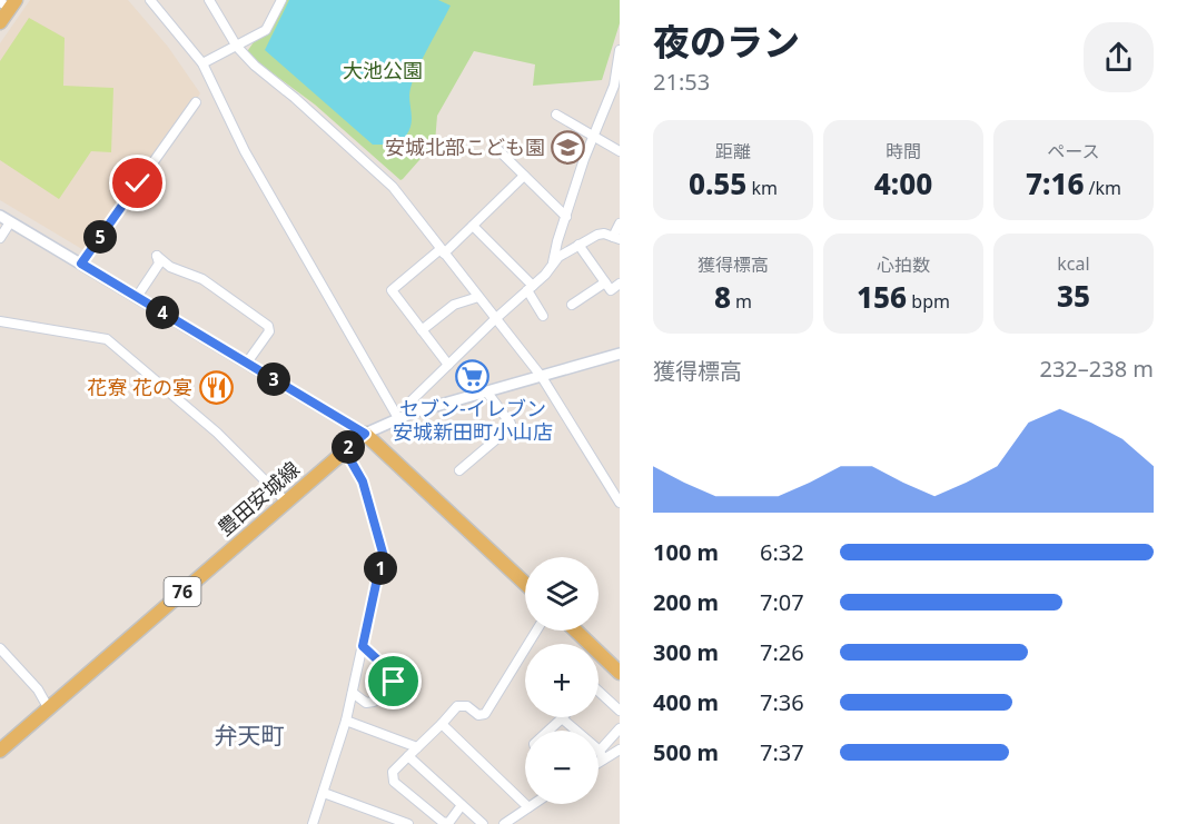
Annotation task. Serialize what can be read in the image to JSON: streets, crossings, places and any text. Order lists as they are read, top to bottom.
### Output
{
  "streets": {
    "main road": ["豊田安城線", "76"]
  },
  "districts": ["弁天町"],
  "parks": ["大池公園"],
  "places": {
    "school or university": ["安城北部こども園"],
    "supermarket": ["セブン-イレブン 安城新田町小山店"],
    "restaurant": ["花寮 花の宴"]
  },
  "page": {
    "heading": ["夜のラン", "21:53"],
    "stats": [
      ["距離", "0.55 km"],
      ["時間", "4:00"],
      ["ペース", "7:16 /km"],
      ["獲得標高", "8 m"],
      ["心拍数", "156 bpm"],
      ["kcal", "35"]
    ],
    "pins": [
      "5",
      "4",
      "3",
      "2",
      "1"
    ],
    "chart": ["獲得標高", "232–238 m"],
    "list": [
      {
        "name": "100 m",
        "note": "6:32"
      },
      {
        "name": "200 m",
        "note": "7:07"
      },
      {
        "name": "300 m",
        "note": "7:26"
      },
      {
        "name": "400 m",
        "note": "7:36"
      },
      {
        "name": "500 m",
        "note": "7:37"
      }
    ],
    "map_buttons": ["+", "−"]
  }
}
